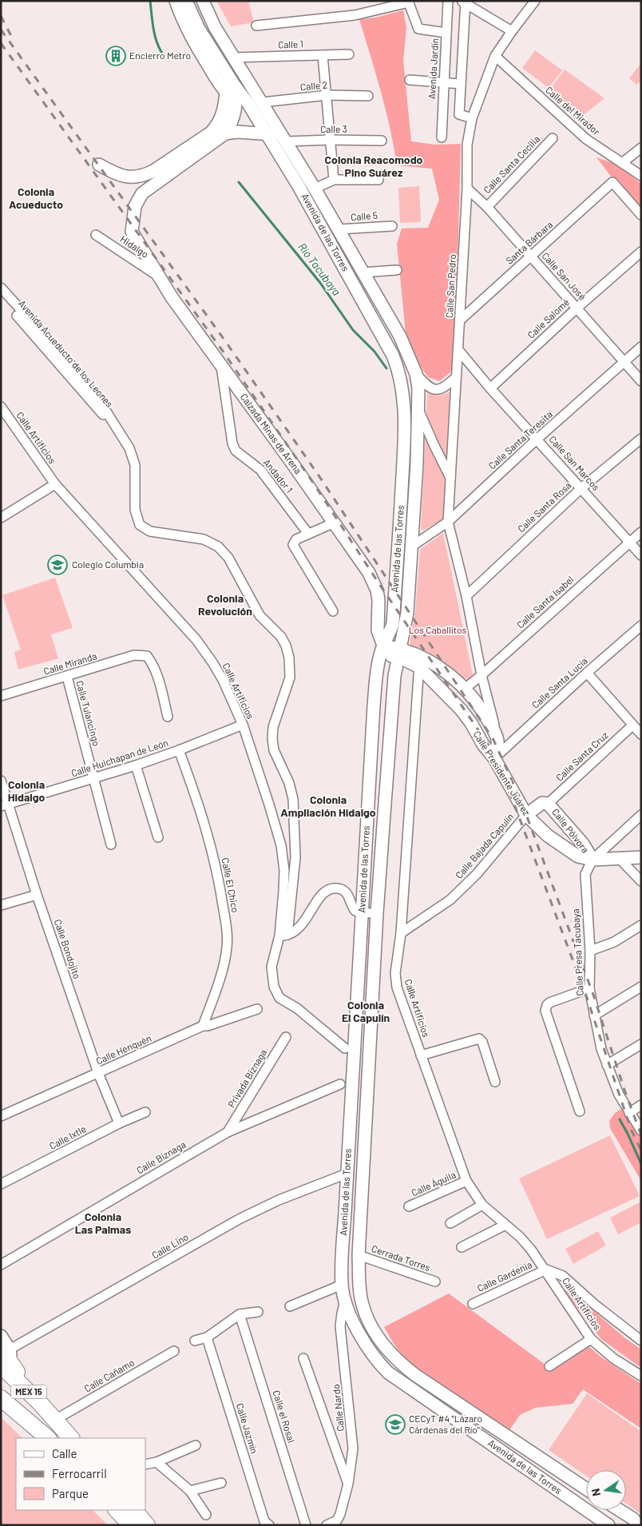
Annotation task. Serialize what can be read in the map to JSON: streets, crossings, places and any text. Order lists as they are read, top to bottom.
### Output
{
  "streets": {
    "highway": ["MEX 15"],
    "street": [
      "Calle 1",
      "Avenida Jardín",
      "Calle 2",
      "Calle del Mirador",
      "Calle 3",
      "Calle Santa Cecilia",
      "Calle 5",
      "Avenida de las Torres",
      "Santa Bárbara",
      "Hidalgo",
      "Calle San José",
      "Calle San Pedro",
      "Calle Salomé",
      "Avenida Acueducto de los Leones",
      "Calzada Minas de Arena",
      "Calle Artificios",
      "Calle Santa Teresita",
      "Calle San Marcos",
      "Andador 1",
      "Calle Santa Rosa",
      "Calle Santa Isabel",
      "Calle Miranda",
      "Calle Santa Lucía",
      "Calle Tulancingo",
      "Calle Santa Cruz",
      "Calle Huichapan de León",
      "Calle Presidente Juárez",
      "Calle Pólvora",
      "Calle Bajada Capulín",
      "Calle El Chico",
      "Calle Bondojito",
      "Calle Presa Tacubaya",
      "Calle Henquén",
      "Privada Biznaga",
      "Calle Ixtle",
      "Calle Biznaga",
      "Calle Águila",
      "Calle Lino",
      "Cerrada Torres",
      "Calle Gardenia",
      "Calle Cañamo",
      "Calle Nardo",
      "Calle el Rosal",
      "Calle Jazmín"
    ]
  },
  "crossings": [
    ["Calle 1", "Avenida de las Torres"],
    ["Calle 2", "Avenida de las Torres"],
    ["Calle del Mirador", "Calle San Pedro"],
    ["Calle 3", "Avenida de las Torres"],
    ["Calle Santa Cecilia", "Calle San José"],
    ["Calle 5", "Avenida de las Torres"],
    ["Avenida de las Torres", "Calzada Minas de Arena"],
    ["Avenida de las Torres", "Calle Santa Teresita"],
    ["Avenida de las Torres", "Calle Presidente Juárez"],
    ["Avenida de las Torres", "Calle Lino"],
    ["Avenida de las Torres", "Cerrada Torres"],
    ["Avenida de las Torres", "Calle Nardo"],
    ["Santa Bárbara", "Calle San José"],
    ["Santa Bárbara", "Calle San Pedro"],
    ["Hidalgo", "Calzada Minas de Arena"],
    ["Calle San José", "Calle San Pedro"],
    ["Calle San José", "Calle Salomé"],
    ["Calle San José", "Calle Santa Teresita"],
    ["Calle San Pedro", "Calle Santa Teresita"],
    ["Calle San Pedro", "Calle San Marcos"],
    ["Calle San Pedro", "Calle Santa Rosa"],
    ["Calle San Pedro", "Calle Santa Isabel"],
    ["Calle San Pedro", "Calle Presidente Juárez"],
    ["Calle Salomé", "Calle San Marcos"],
    ["Avenida Acueducto de los Leones", "Calle Artificios"],
    ["Calzada Minas de Arena", "Andador 1"],
    ["Calzada Minas de Arena", "Calle Presidente Juárez"],
    ["Calle Artificios", "Calle Huichapan de León"],
    ["Calle Artificios", "Calle Presidente Juárez"],
    ["Calle Artificios", "Calle Bajada Capulín"],
    ["Calle Artificios", "Calle Águila"],
    ["Calle Artificios", "Calle Gardenia"],
    ["Calle Santa Teresita", "Calle San Marcos"],
    ["Calle San Marcos", "Calle Santa Rosa"],
    ["Calle San Marcos", "Calle Santa Isabel"],
    ["Calle Santa Isabel", "Calle Presidente Juárez"],
    ["Calle Miranda", "Calle Tulancingo"],
    ["Calle Santa Lucía", "Calle Presidente Juárez"],
    ["Calle Tulancingo", "Calle Huichapan de León"],
    ["Calle Santa Cruz", "Calle Pólvora"],
    ["Calle Huichapan de León", "Calle El Chico"],
    ["Calle Huichapan de León", "Calle Bondojito"],
    ["Calle Presidente Juárez", "Calle Pólvora"],
    ["Calle Presidente Juárez", "Calle Bajada Capulín"],
    ["Calle Presidente Juárez", "Calle Presa Tacubaya"],
    ["Calle Pólvora", "Calle Bajada Capulín"],
    ["Calle Pólvora", "Calle Presa Tacubaya"],
    ["Calle El Chico", "Calle Henquén"],
    ["Calle Bondojito", "Calle Henquén"],
    ["Calle Bondojito", "Calle Ixtle"],
    ["Privada Biznaga", "Calle Biznaga"],
    ["Calle Cañamo", "MEX 15"]
  ],
  "districts": [
    "Colonia Reacomodo Pino Suárez",
    "Colonia Acueducto",
    "Colonia Revolución",
    "Colonia Hidalgo",
    "Colonia Ampliación Hidalgo",
    "Colonia El Capulín",
    "Colonia Las Palmas"
  ],
  "water": ["Río Tacubaya"],
  "parks": ["Los Caballitos"],
  "places": {
    "building": ["Encierro Metro"],
    "school or university": ["Colegio Columbia", "CECyT #4 \"Lázaro Cárdenas del Río\""]
  },
  "legend": ["Calle", "Ferrocarril", "Parque"],
  "north": "left"
}
